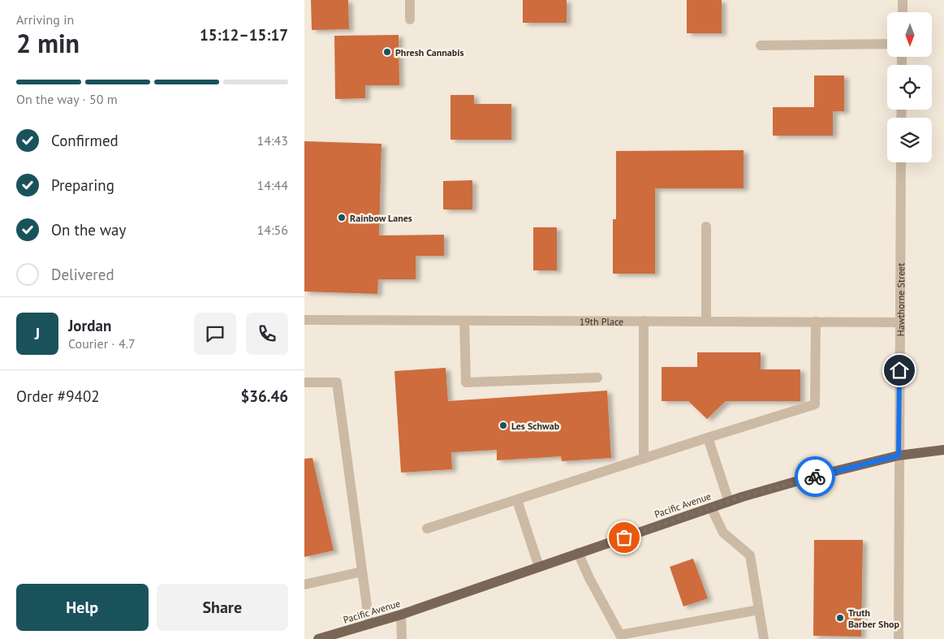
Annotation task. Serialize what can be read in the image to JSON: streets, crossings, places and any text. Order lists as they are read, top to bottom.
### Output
{
  "streets": {
    "main road": ["Pacific Avenue"],
    "street": ["Hawthorne Street", "19th Place"]
  },
  "crossings": [
    ["Hawthorne Street", "19th Place"],
    ["Hawthorne Street", "Pacific Avenue"]
  ],
  "places": [
    "Phresh Cannabis",
    "Rainbow Lanes",
    "Les Schwab",
    "Truth Barber Shop"
  ],
  "north": "bottom",
  "page": {
    "heading": ["2 min", "Arriving in", "15:12–15:17"],
    "panel": [
      "Jordan",
      "Courier · 4.7",
      "Order #9402",
      "$36.46"
    ],
    "bar": "On the way · 50 m",
    "list": [
      ["Confirmed", "14:43"],
      ["Preparing", "14:44"],
      ["On the way", "14:56"],
      "Delivered"
    ],
    "round": "J",
    "buttons": ["Help", "Share"]
  }
}
